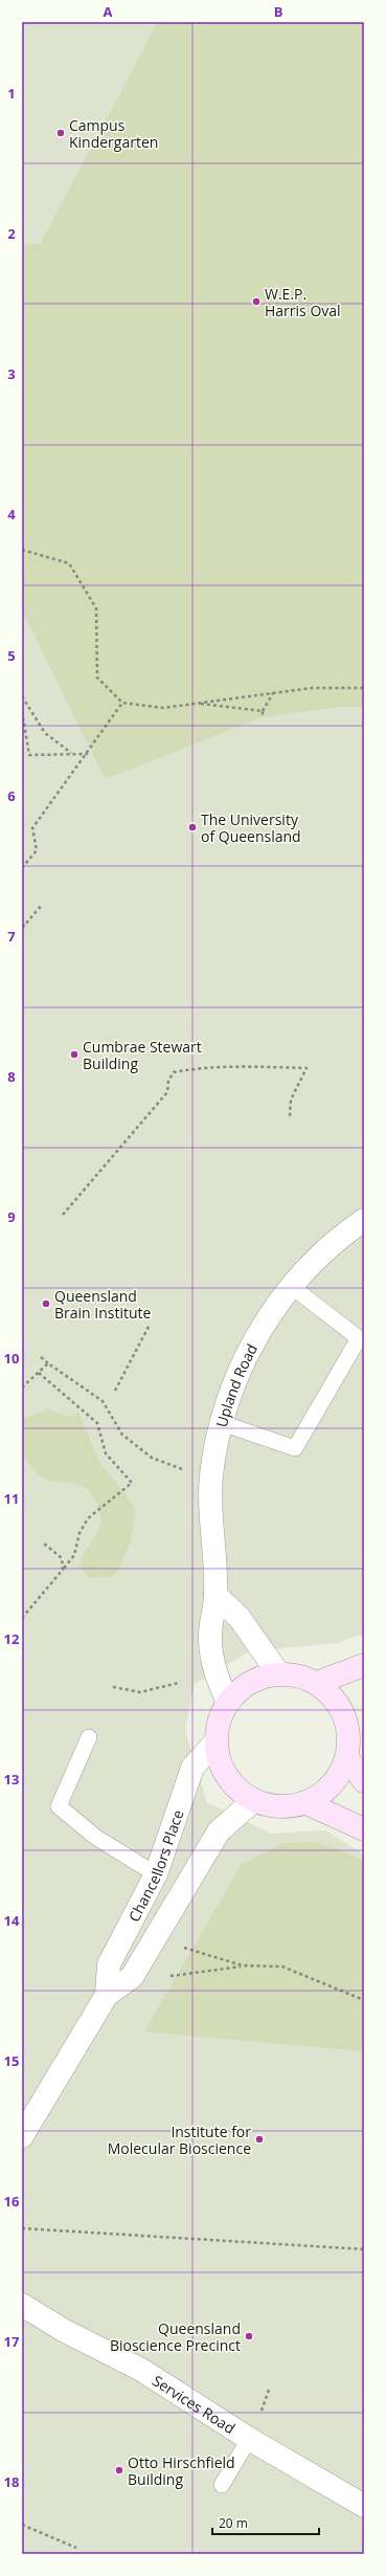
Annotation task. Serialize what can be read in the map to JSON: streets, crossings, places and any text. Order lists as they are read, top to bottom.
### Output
{
  "streets": {
    "street": ["Upland Road", "Chancellors Place", "Services Road"]
  },
  "crossings": [
    ["Upland Road", "Chancellors Place"]
  ],
  "places": [
    "Campus Kindergarten",
    "W.E.P. Harris Oval",
    "The University of Queensland",
    "Cumbrae Stewart Building",
    "Queensland Brain Institute",
    "Institute for Molecular Bioscience",
    "Queensland Bioscience Precinct",
    "Otto Hirschfield Building"
  ],
  "scale_bar": "20 m",
  "grid": {
    "columns": ["A", "B"],
    "rows": [
      "1",
      "2",
      "3",
      "4",
      "5",
      "6",
      "7",
      "8",
      "9",
      "10",
      "11",
      "12",
      "13",
      "14",
      "15",
      "16",
      "17",
      "18"
    ]
  }
}
